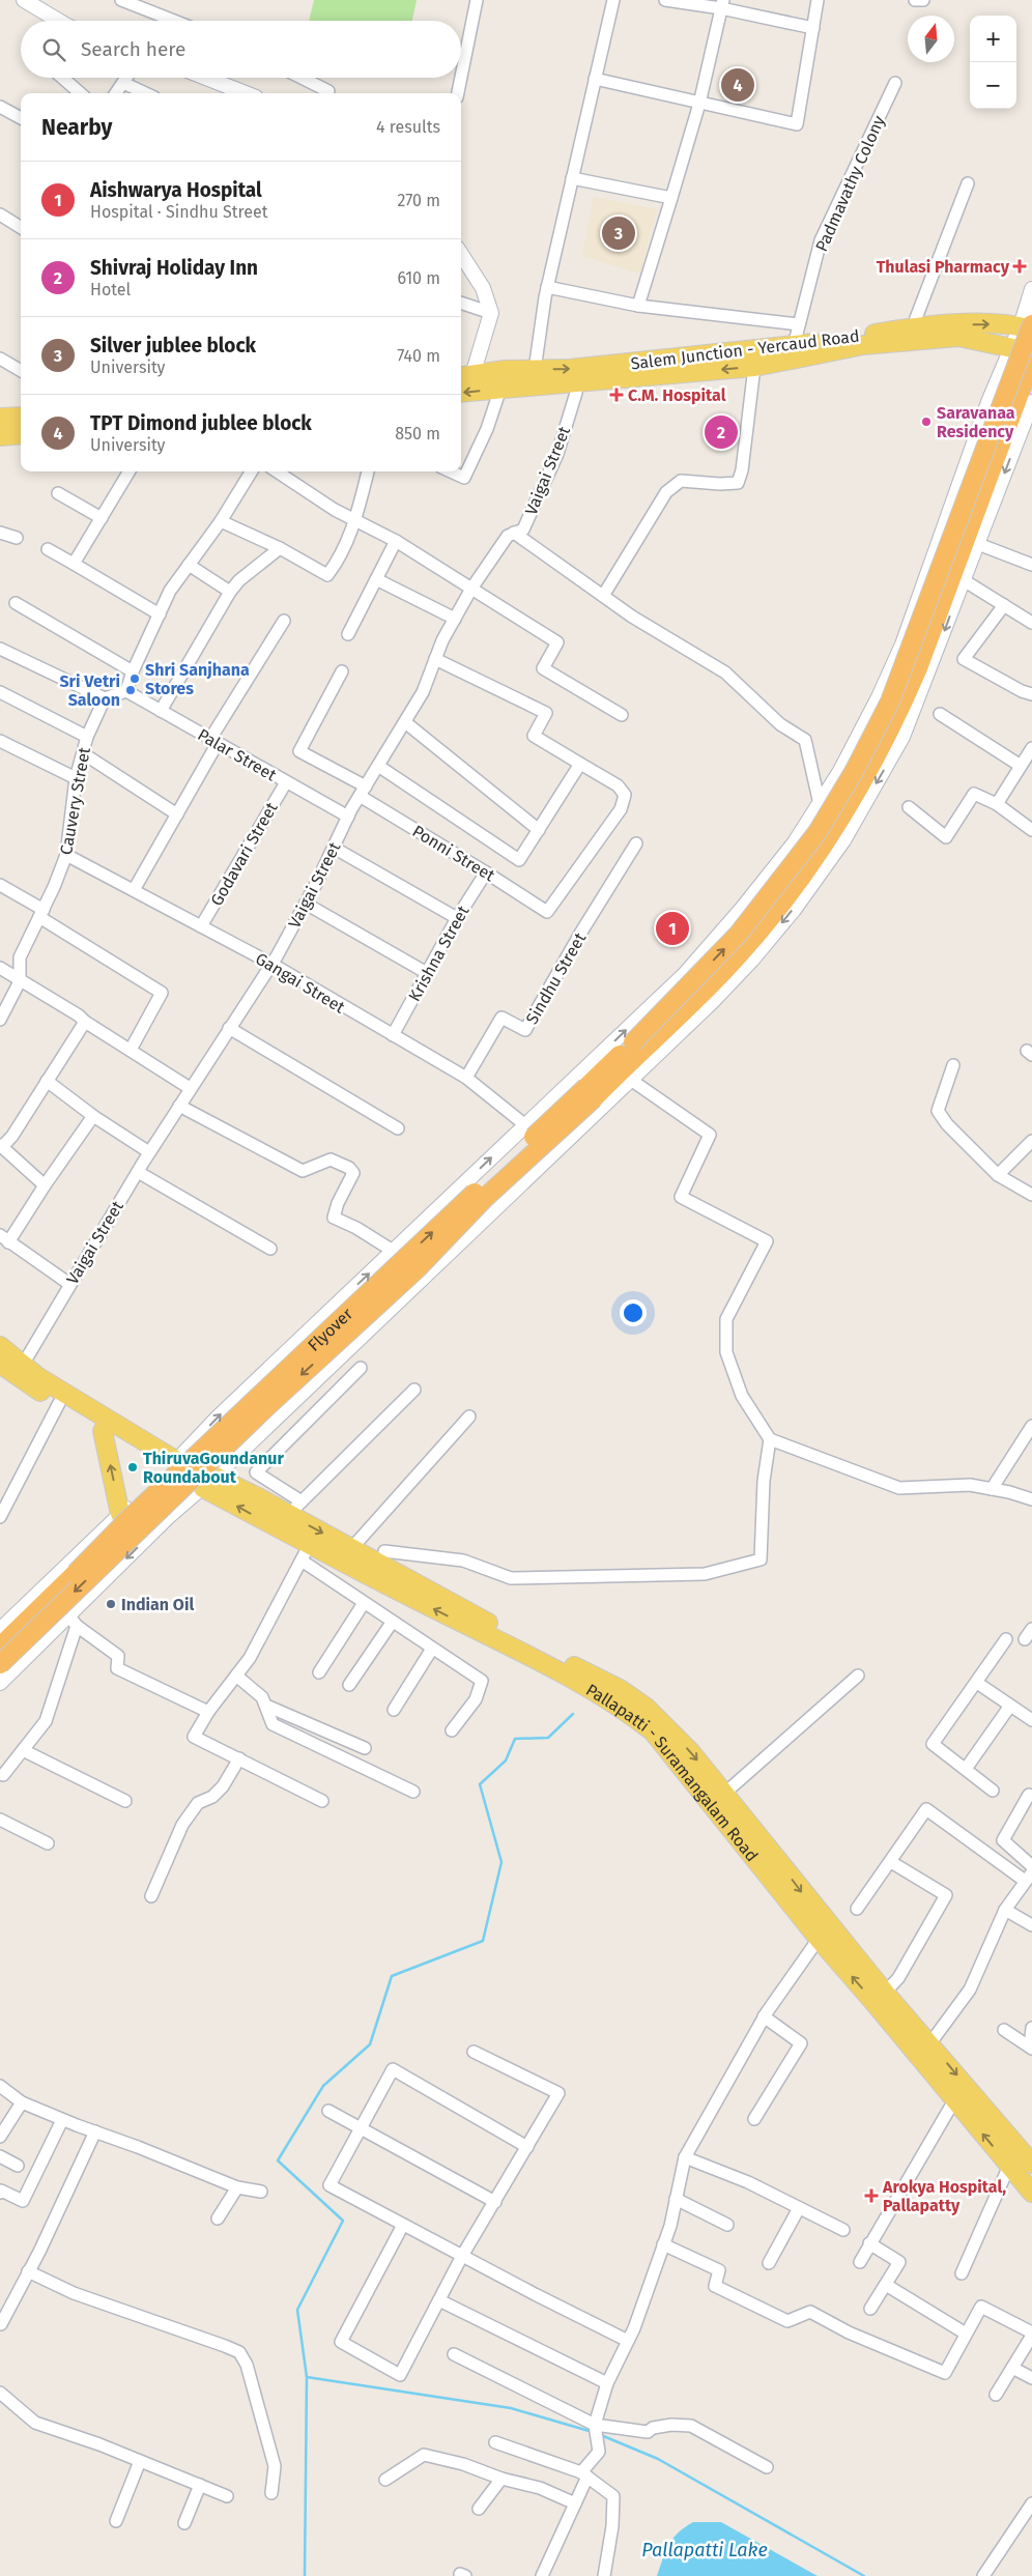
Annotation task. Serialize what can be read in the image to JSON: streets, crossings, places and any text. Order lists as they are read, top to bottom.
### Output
{
  "streets": {
    "highway": ["Flyover"],
    "main road": ["Salem Junction - Yercaud Road", "Pallapatti - Suramangalam Road"],
    "street": [
      "Padmavathy Colony",
      "Vaigai Street",
      "Palar Street",
      "Cauvery Street",
      "Ponni Street",
      "Godavari Street",
      "Krishna Street",
      "Sindhu Street",
      "Gangai Street"
    ]
  },
  "crossings": [
    ["Padmavathy Colony", "Salem Junction - Yercaud Road"],
    ["Vaigai Street", "Palar Street"],
    ["Vaigai Street", "Ponni Street"],
    ["Vaigai Street", "Gangai Street"],
    ["Palar Street", "Godavari Street"],
    ["Cauvery Street", "Gangai Street"],
    ["Ponni Street", "Krishna Street"],
    ["Godavari Street", "Gangai Street"],
    ["Krishna Street", "Gangai Street"],
    ["Sindhu Street", "Gangai Street"]
  ],
  "water": ["Pallapatti Lake"],
  "places": {
    "health": ["Thulasi Pharmacy", "C.M. Hospital", "Arokya Hospital, Pallapatty"],
    "other": [
      "Saravanaa Residency",
      "Shri Sanjhana Stores",
      "Sri Vetri Saloon",
      "ThiruvaGoundanur Roundabout",
      "Indian Oil"
    ]
  },
  "north": "top",
  "page": {
    "map_buttons": ["+", "−"],
    "search": "Search here",
    "pins": [
      "4",
      "3",
      "2",
      "1"
    ],
    "heading": ["Nearby", "4 results"],
    "list": [
      {
        "mark": "1",
        "name": "Aishwarya Hospital",
        "note": "Hospital · Sindhu Street",
        "value": "270 m"
      },
      {
        "mark": "2",
        "name": "Shivraj Holiday Inn",
        "note": "Hotel",
        "value": "610 m"
      },
      {
        "mark": "3",
        "name": "Silver jublee block",
        "note": "University",
        "value": "740 m"
      },
      {
        "mark": "4",
        "name": "TPT Dimond jublee block",
        "note": "University",
        "value": "850 m"
      }
    ]
  }
}
